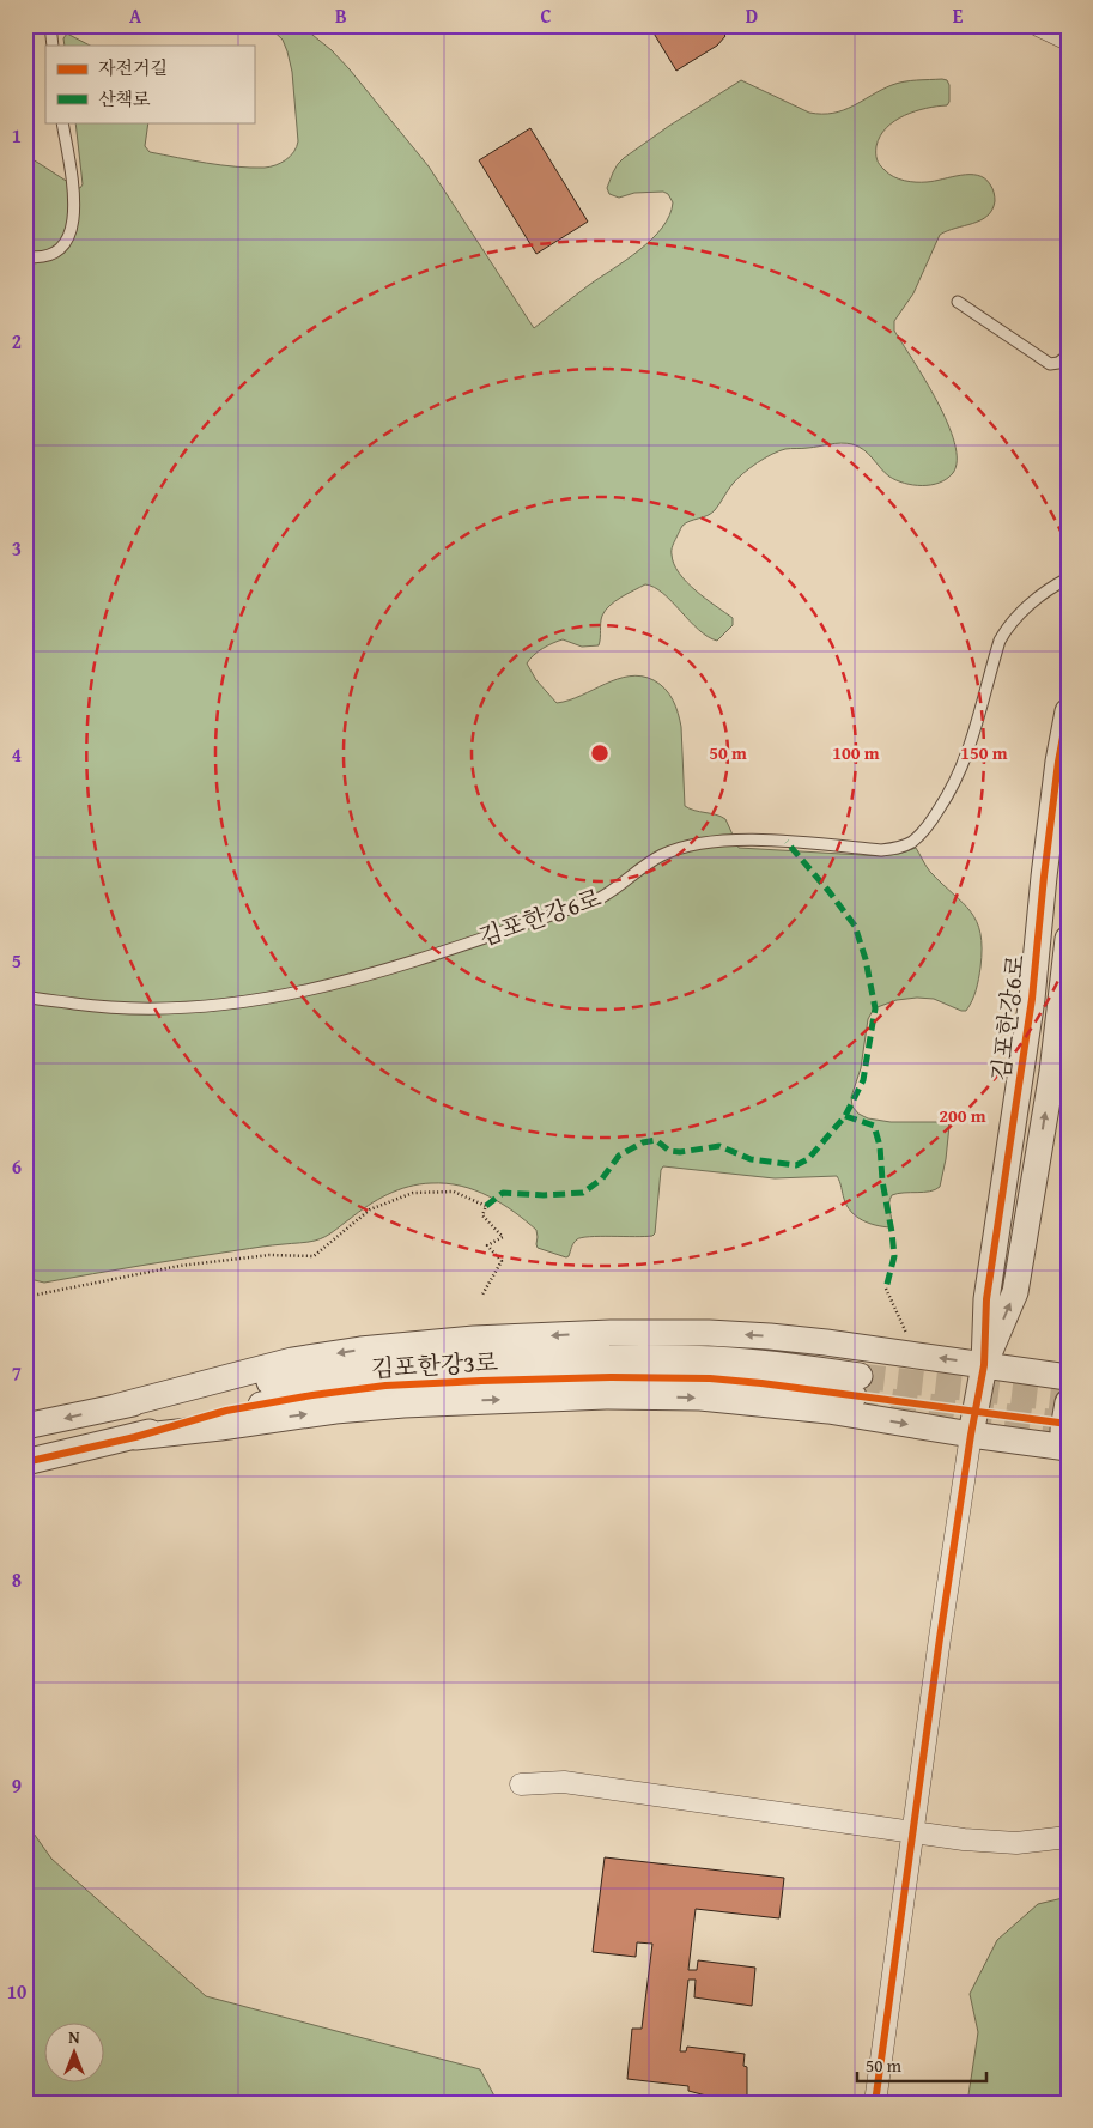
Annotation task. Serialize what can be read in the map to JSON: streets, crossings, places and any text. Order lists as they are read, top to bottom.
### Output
{
  "streets": {
    "street": ["김포한강6로", "김포한강3로"]
  },
  "legend": ["자전거길", "산책로"],
  "scale_bar": "50 m",
  "north": "top",
  "grid": {
    "columns": [
      "A",
      "B",
      "C",
      "D",
      "E"
    ],
    "rows": [
      "1",
      "2",
      "3",
      "4",
      "5",
      "6",
      "7",
      "8",
      "9",
      "10"
    ]
  },
  "rings": [
    "50 m",
    "100 m",
    "150 m",
    "200 m"
  ]
}
